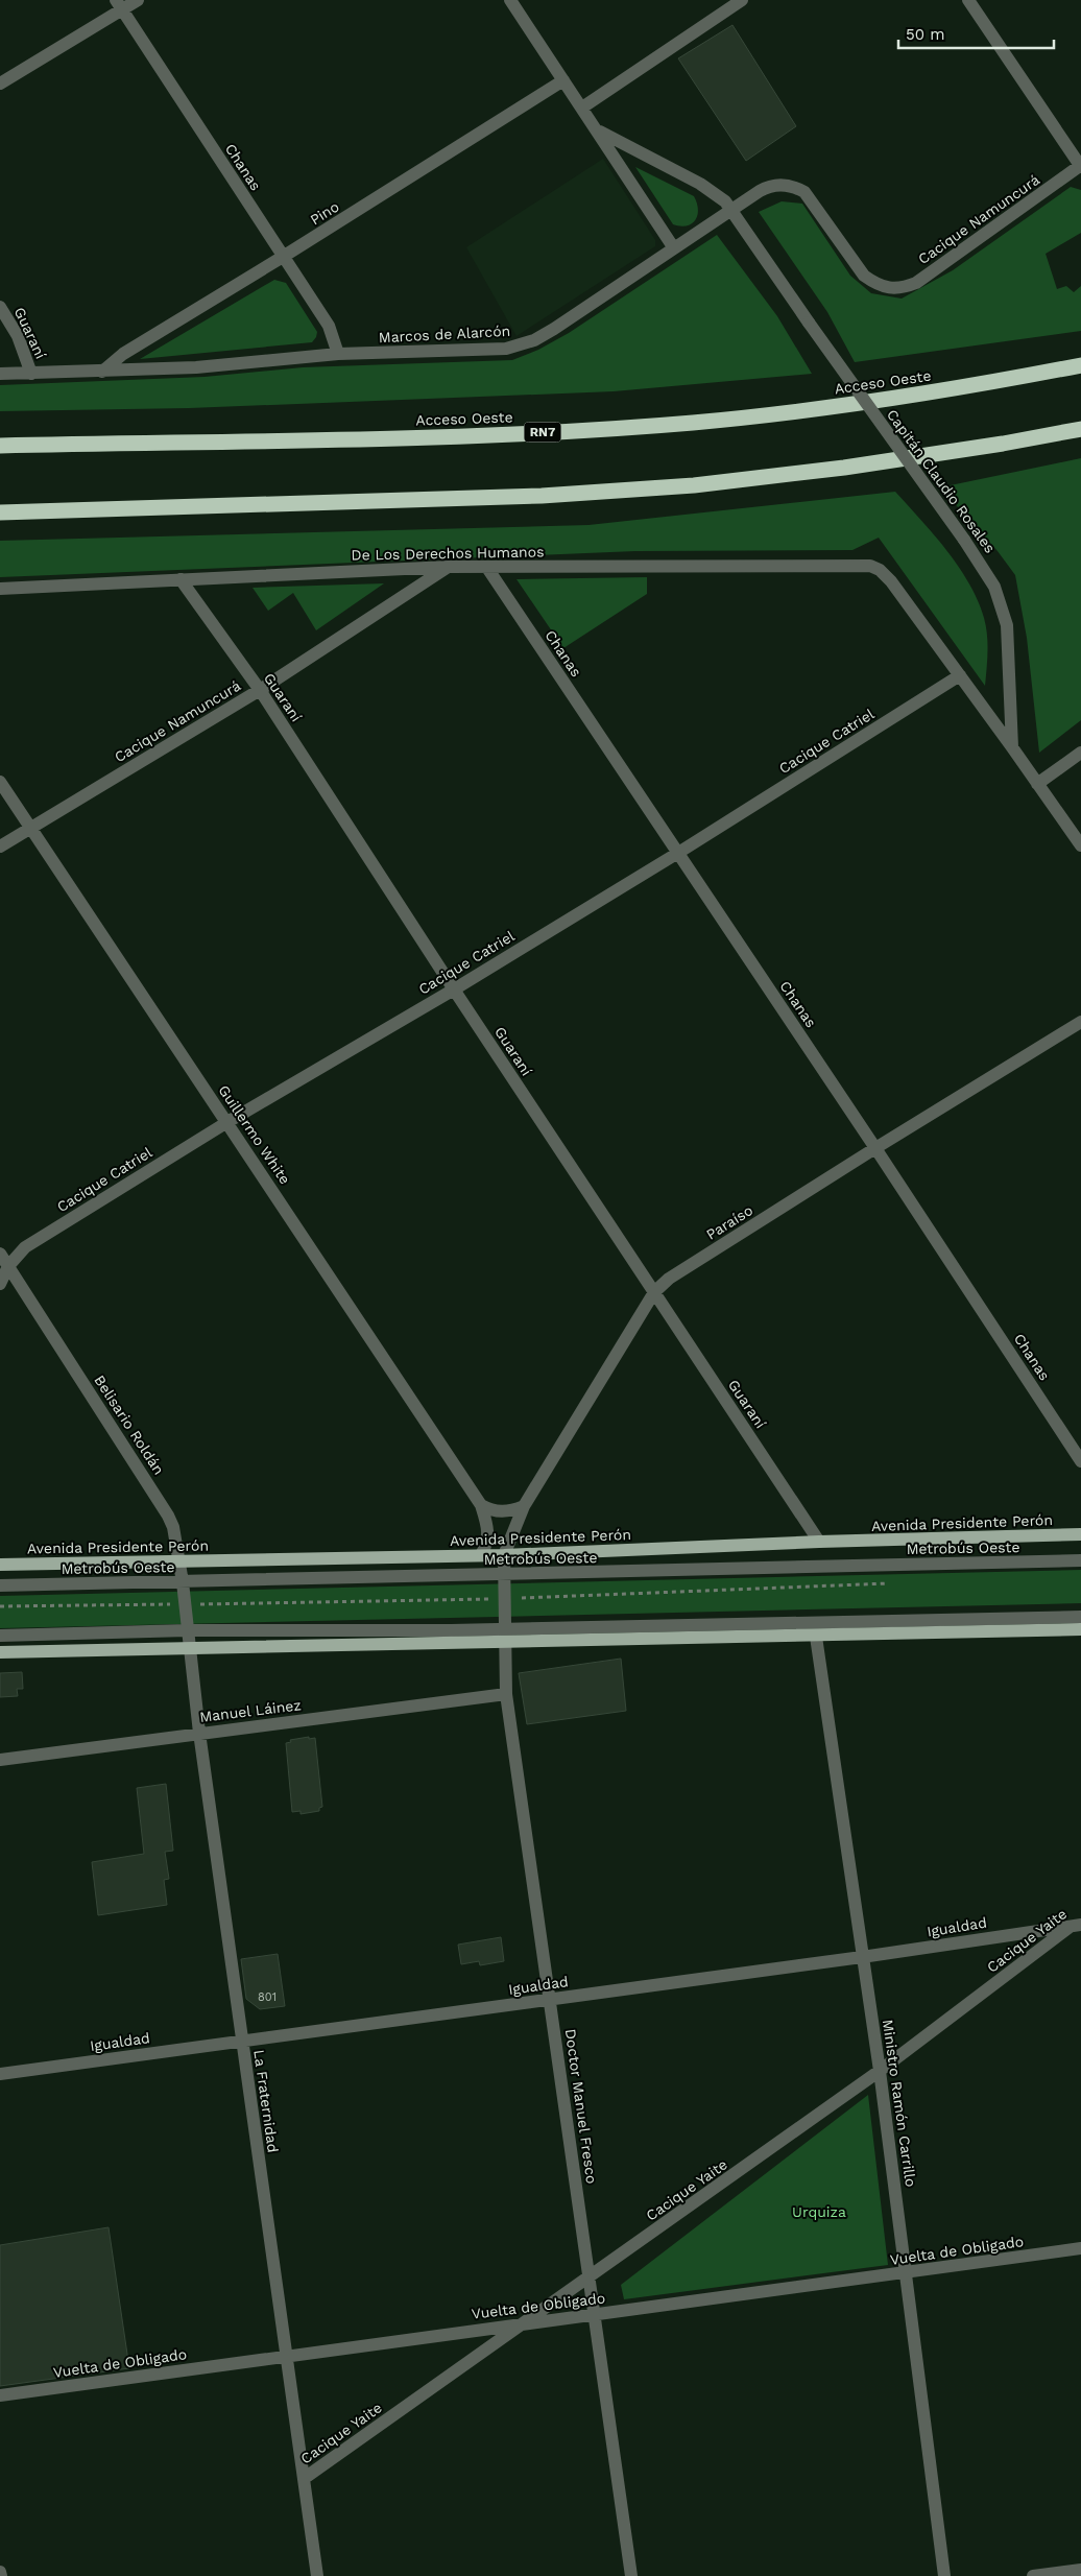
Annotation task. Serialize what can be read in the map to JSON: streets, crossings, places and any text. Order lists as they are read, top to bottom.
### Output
{
  "streets": {
    "highway": ["Acceso Oeste", "RN7"],
    "main road": ["Avenida Presidente Perón"],
    "street": [
      "Chanas",
      "Pino",
      "Cacique Namuncurá",
      "Guaraní",
      "Marcos de Alarcón",
      "Capitán Claudio Rosales",
      "De Los Derechos Humanos",
      "Cacique Catriel",
      "Guillermo White",
      "Paraíso",
      "Belisario Roldán",
      "Metrobús Oeste",
      "Manuel Láinez",
      "Igualdad",
      "Cacique Yaite",
      "La Fraternidad",
      "Ministro Ramón Carrillo",
      "Doctor Manuel Fresco",
      "Vuelta de Obligado"
    ]
  },
  "crossings": [
    ["Chanas", "Pino"],
    ["Chanas", "Marcos de Alarcón"],
    ["Chanas", "De Los Derechos Humanos"],
    ["Chanas", "Cacique Catriel"],
    ["Chanas", "Paraíso"],
    ["Pino", "Marcos de Alarcón"],
    ["Pino", "Capitán Claudio Rosales"],
    ["Cacique Namuncurá", "Guaraní"],
    ["Cacique Namuncurá", "Marcos de Alarcón"],
    ["Cacique Namuncurá", "De Los Derechos Humanos"],
    ["Cacique Namuncurá", "Guillermo White"],
    ["Guaraní", "Marcos de Alarcón"],
    ["Guaraní", "De Los Derechos Humanos"],
    ["Guaraní", "Cacique Catriel"],
    ["Guaraní", "Paraíso"],
    ["Guaraní", "Avenida Presidente Perón"],
    ["Marcos de Alarcón", "Capitán Claudio Rosales"],
    ["De Los Derechos Humanos", "Cacique Catriel"],
    ["Cacique Catriel", "Guillermo White"],
    ["Cacique Catriel", "Belisario Roldán"],
    ["Guillermo White", "Avenida Presidente Perón"],
    ["Paraíso", "Avenida Presidente Perón"],
    ["Paraíso", "Metrobús Oeste"],
    ["Paraíso", "Doctor Manuel Fresco"],
    ["Belisario Roldán", "Avenida Presidente Perón"],
    ["Belisario Roldán", "Metrobús Oeste"],
    ["Belisario Roldán", "La Fraternidad"],
    ["Manuel Láinez", "La Fraternidad"],
    ["Manuel Láinez", "Doctor Manuel Fresco"],
    ["Igualdad", "Cacique Yaite"],
    ["Igualdad", "La Fraternidad"],
    ["Igualdad", "Ministro Ramón Carrillo"],
    ["Igualdad", "Doctor Manuel Fresco"],
    ["Cacique Yaite", "La Fraternidad"],
    ["Cacique Yaite", "Ministro Ramón Carrillo"],
    ["Cacique Yaite", "Doctor Manuel Fresco"],
    ["Cacique Yaite", "Vuelta de Obligado"],
    ["La Fraternidad", "Vuelta de Obligado"],
    ["Ministro Ramón Carrillo", "Vuelta de Obligado"],
    ["Doctor Manuel Fresco", "Vuelta de Obligado"]
  ],
  "parks": ["Urquiza"],
  "house_numbers": ["801"],
  "scale_bar": "50 m"
}
